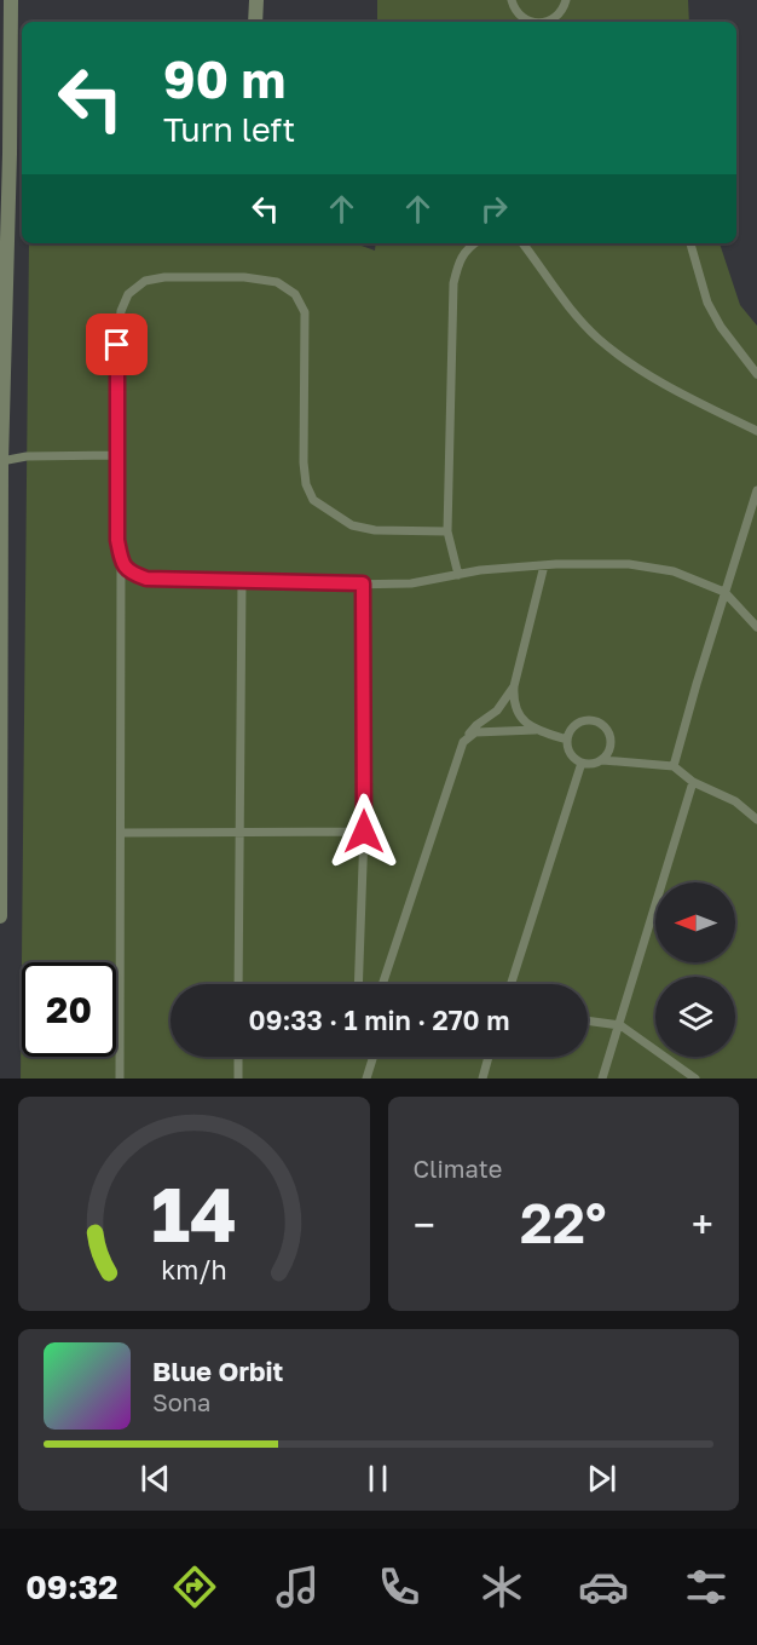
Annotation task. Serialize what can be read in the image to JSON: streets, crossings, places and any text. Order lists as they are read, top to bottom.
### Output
{
  "north": "left",
  "page": {
    "turn": ["90 m", "Turn left"],
    "limit": "20",
    "trip": "09:33 · 1 min · 270 m",
    "tile": "Climate",
    "heat": ["−", "22°", "+"],
    "song": ["Blue Orbit", "Sona"],
    "tabs": "09:32",
    "gauge": ["14", "km/h"]
  }
}
